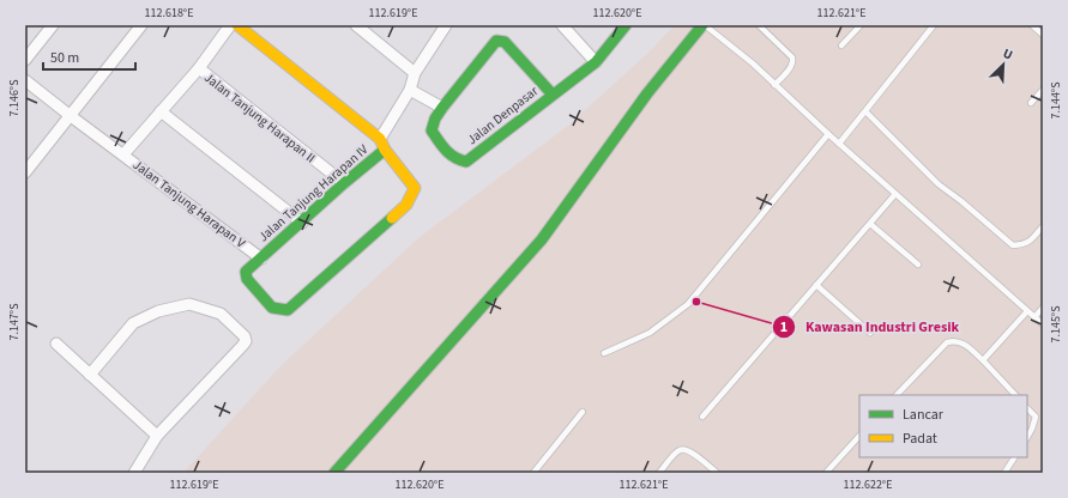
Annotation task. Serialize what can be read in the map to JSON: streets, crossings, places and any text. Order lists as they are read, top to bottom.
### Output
{
  "streets": {
    "street": [
      "Jalan Denpasar",
      "Jalan Tanjung Harapan II",
      "Jalan Tanjung Harapan IV",
      "Jalan Tanjung Harapan V"
    ]
  },
  "crossings": [
    ["Jalan Tanjung Harapan II", "Jalan Tanjung Harapan IV"],
    ["Jalan Tanjung Harapan IV", "Jalan Tanjung Harapan V"]
  ],
  "places": ["Kawasan Industri Gresik"],
  "legend": ["Lancar", "Padat"],
  "scale_bar": "50 m",
  "north": "top right",
  "coordinates": [
    "112.618°E",
    "112.619°E",
    "112.620°E",
    "112.621°E",
    "7.146°S",
    "7.144°S",
    "7.147°S",
    "7.145°S",
    "112.622°E"
  ]
}
